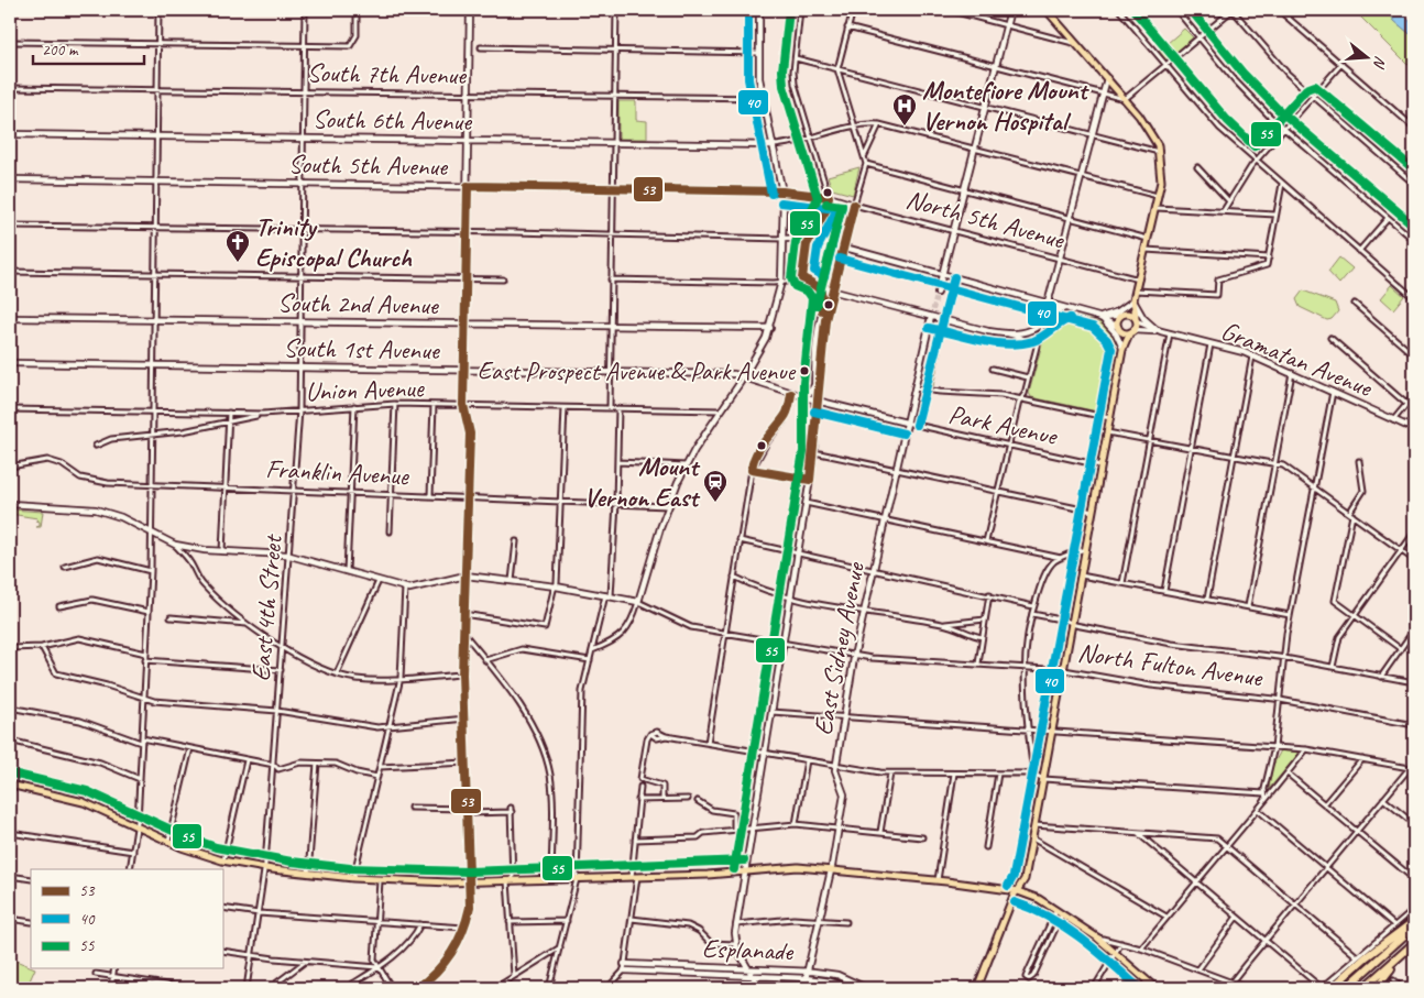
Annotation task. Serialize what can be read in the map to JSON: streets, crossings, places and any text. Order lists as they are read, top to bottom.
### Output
{
  "streets": {
    "street": [
      "South 7th Avenue",
      "South 6th Avenue",
      "South 5th Avenue",
      "North 5th Avenue",
      "South 2nd Avenue",
      "South 1st Avenue",
      "Gramatan Avenue",
      "Union Avenue",
      "Park Avenue",
      "Franklin Avenue",
      "East 4th Street",
      "East Sidney Avenue",
      "North Fulton Avenue",
      "Esplanade"
    ]
  },
  "crossings": [
    ["South 7th Avenue", "East 4th Street"],
    ["South 6th Avenue", "East 4th Street"],
    ["South 5th Avenue", "East 4th Street"],
    ["South 2nd Avenue", "East 4th Street"],
    ["South 1st Avenue", "Park Avenue"],
    ["South 1st Avenue", "East 4th Street"],
    ["Union Avenue", "East 4th Street"],
    ["Park Avenue", "East Sidney Avenue"],
    ["Franklin Avenue", "East 4th Street"],
    ["East Sidney Avenue", "North Fulton Avenue"],
    ["East Sidney Avenue", "Esplanade"]
  ],
  "places": {
    "hospital": ["Montefiore Mount Vernon Hospital"],
    "church": ["Trinity Episcopal Church"],
    "other": ["East Prospect Avenue & Park Avenue"],
    "station": ["Mount Vernon East"]
  },
  "lines": ["transit line 40", "transit line 55", "transit line 53"],
  "legend": ["53", "40", "55"],
  "scale_bar": "200 m",
  "north": "right"
}
